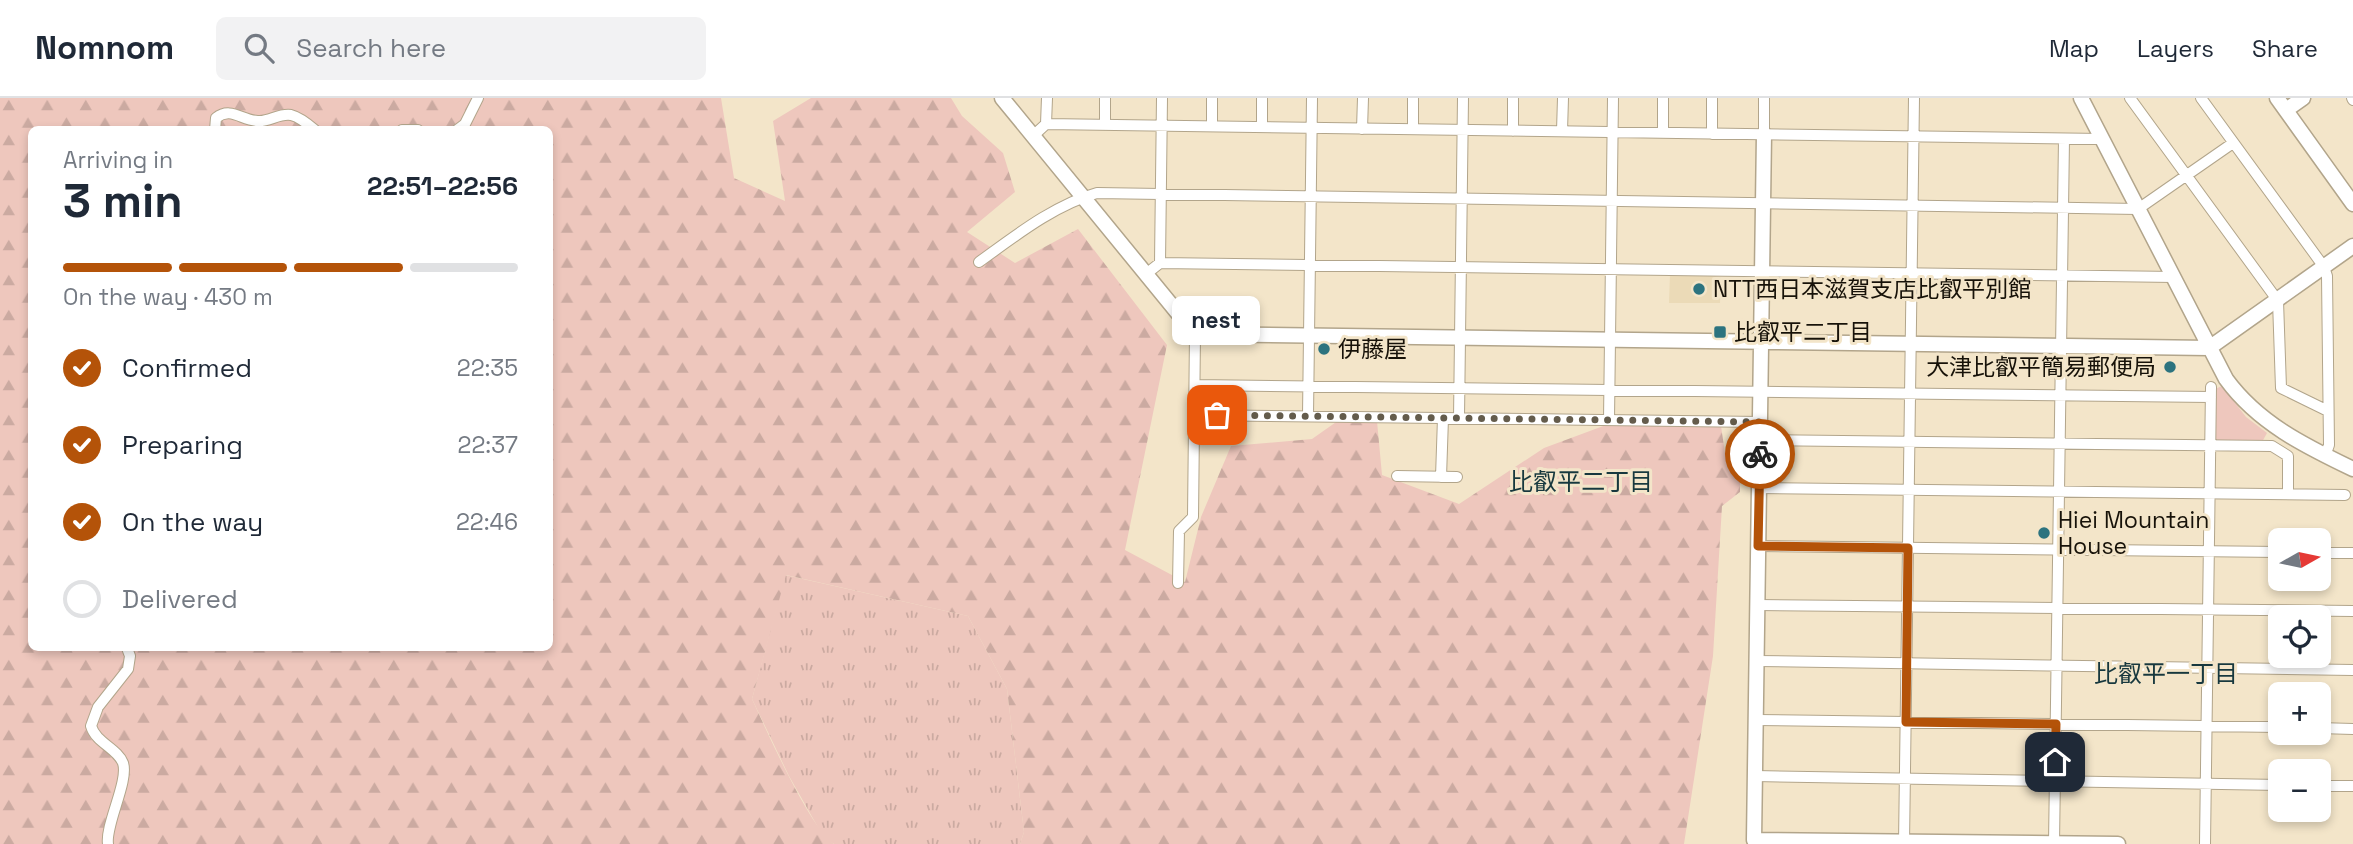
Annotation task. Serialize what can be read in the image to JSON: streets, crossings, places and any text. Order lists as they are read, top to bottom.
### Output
{
  "districts": ["比叡平二丁目", "比叡平一丁目"],
  "places": {
    "other": [
      "NTT西日本滋賀支店比叡平別館",
      "伊藤屋",
      "大津比叡平簡易郵便局",
      "nest",
      "Hiei Mountain House"
    ],
    "transit": ["比叡平二丁目"]
  },
  "north": "right",
  "page": {
    "header": "Nomnom",
    "search": "Search here",
    "nav": ["Map", "Layers", "Share"],
    "heading": ["3 min", "Arriving in", "22:51–22:56"],
    "bar": "On the way · 430 m",
    "bubble": "nest",
    "list": [
      ["Confirmed", "22:35"],
      ["Preparing", "22:37"],
      ["On the way", "22:46"],
      "Delivered"
    ],
    "map_buttons": ["+", "−"]
  }
}
